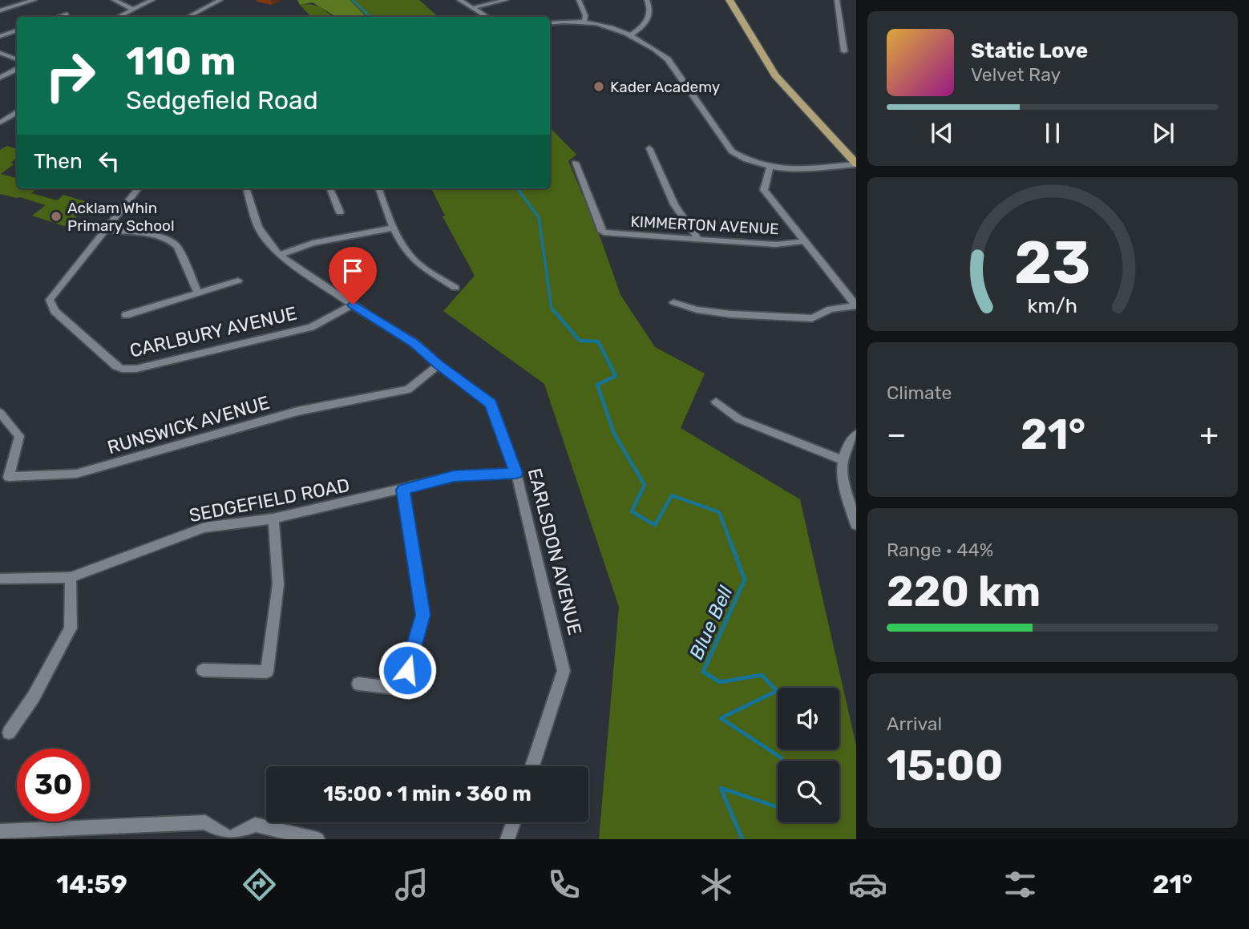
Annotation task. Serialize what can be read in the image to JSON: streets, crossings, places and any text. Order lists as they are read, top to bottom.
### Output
{
  "streets": {
    "street": [
      "KIMMERTON AVENUE",
      "CARLBURY AVENUE",
      "RUNSWICK AVENUE",
      "SEDGEFIELD ROAD",
      "EARLSDON AVENUE"
    ]
  },
  "crossings": [
    ["CARLBURY AVENUE", "EARLSDON AVENUE"],
    ["RUNSWICK AVENUE", "EARLSDON AVENUE"],
    ["SEDGEFIELD ROAD", "EARLSDON AVENUE"]
  ],
  "water": ["Blue Bell"],
  "places": ["Kader Academy", "Acklam Whin Primary School"],
  "page": {
    "turn": ["110 m", "Sedgefield Road"],
    "song": ["Static Love", "Velvet Ray"],
    "then": "Then",
    "tile": [
      "Climate",
      ["Range · 44%", "220 km"],
      ["Arrival", "15:00"]
    ],
    "heat": ["−", "21°", "+"],
    "limit": "30",
    "trip": "15:00 · 1 min · 360 m",
    "tabs": ["14:59", "21°"],
    "gauge": ["23", "km/h"]
  }
}
